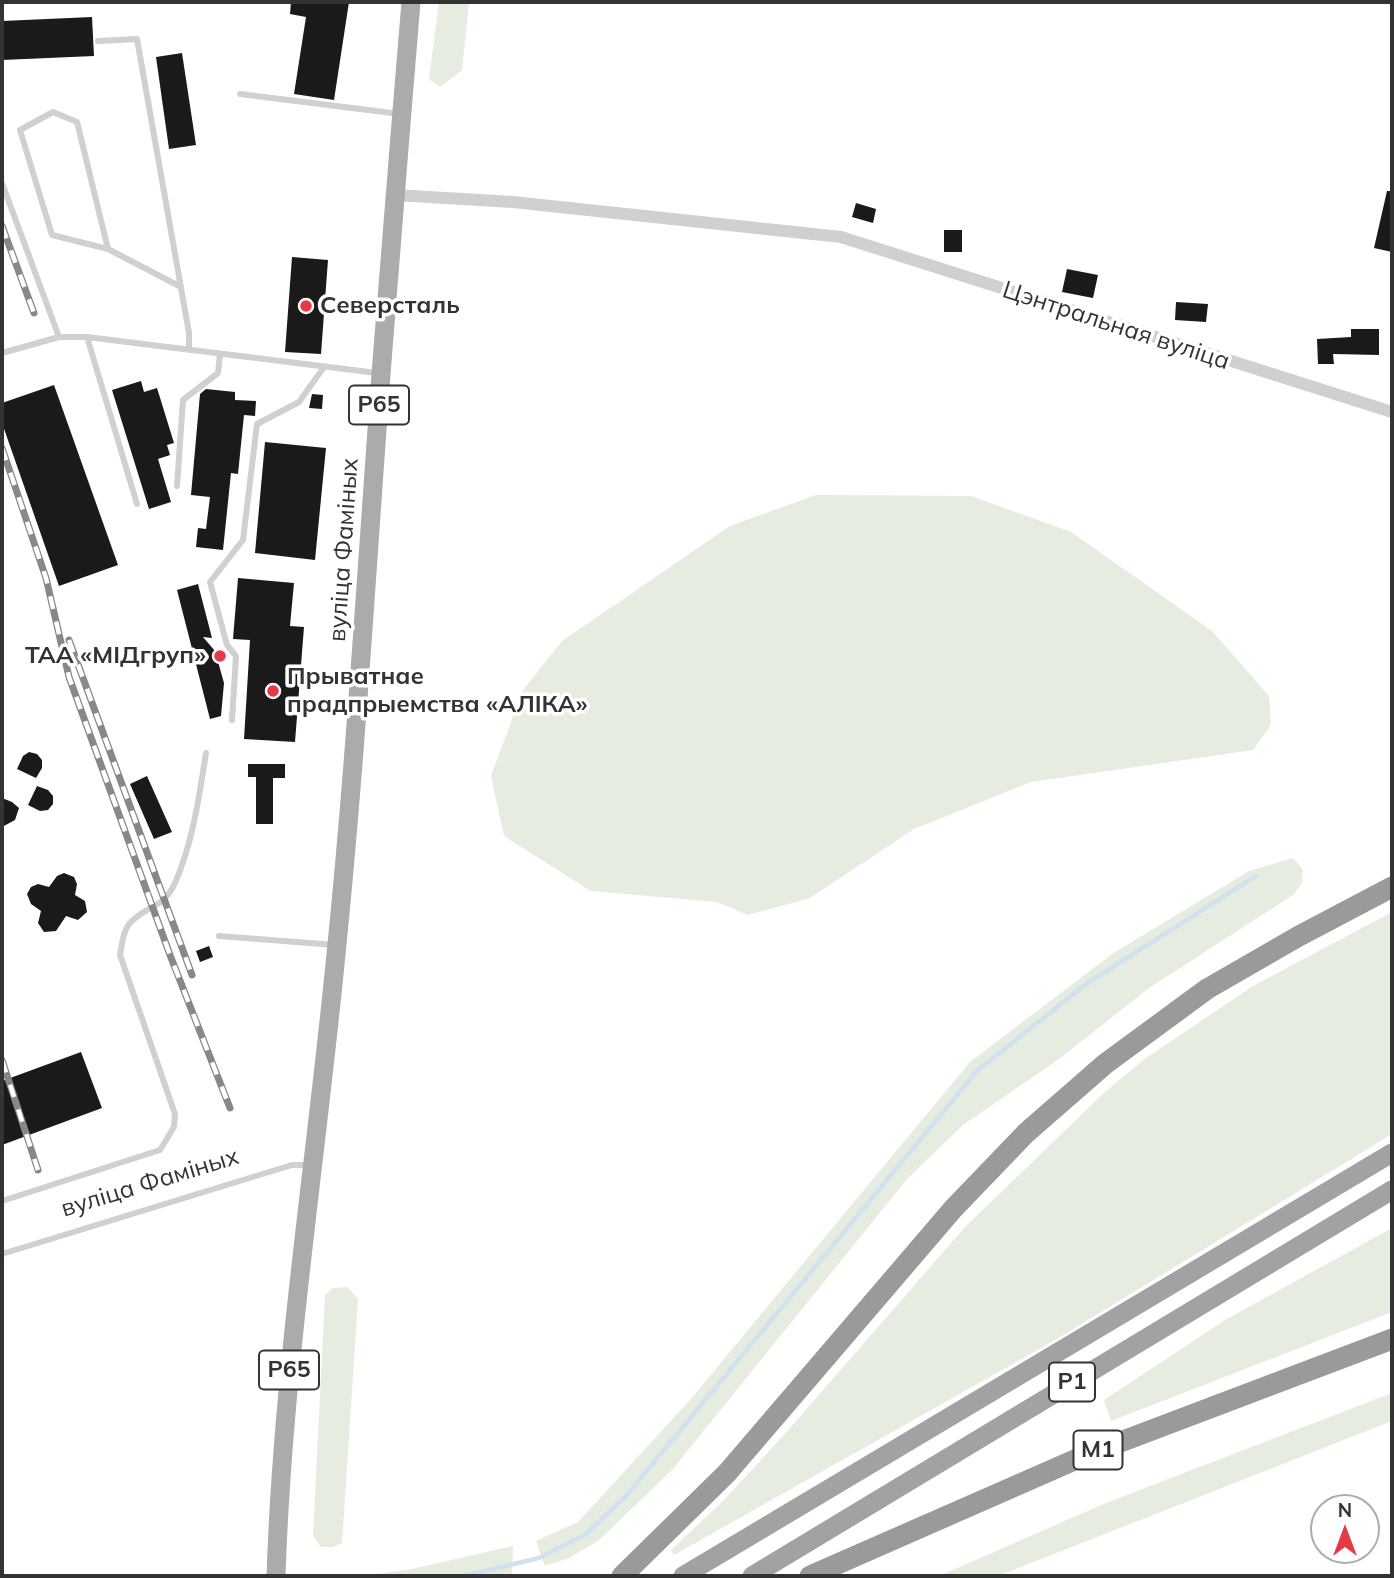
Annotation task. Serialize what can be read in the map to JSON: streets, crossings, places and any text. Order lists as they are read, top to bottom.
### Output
{
  "streets": {
    "highway": ["Р1", "М1"],
    "main road": ["Р65", "вуліца Фаміных"],
    "street": ["Цэнтральная вуліца"]
  },
  "crossings": [
    ["Цэнтральная вуліца", "вуліца Фаміных"],
    ["Р65", "вуліца Фаміных"]
  ],
  "places": ["Северсталь", "ТАА «МІДгруп»", "Прыватнае прадпрыемства «АЛІКА»"],
  "north": "top"
}
